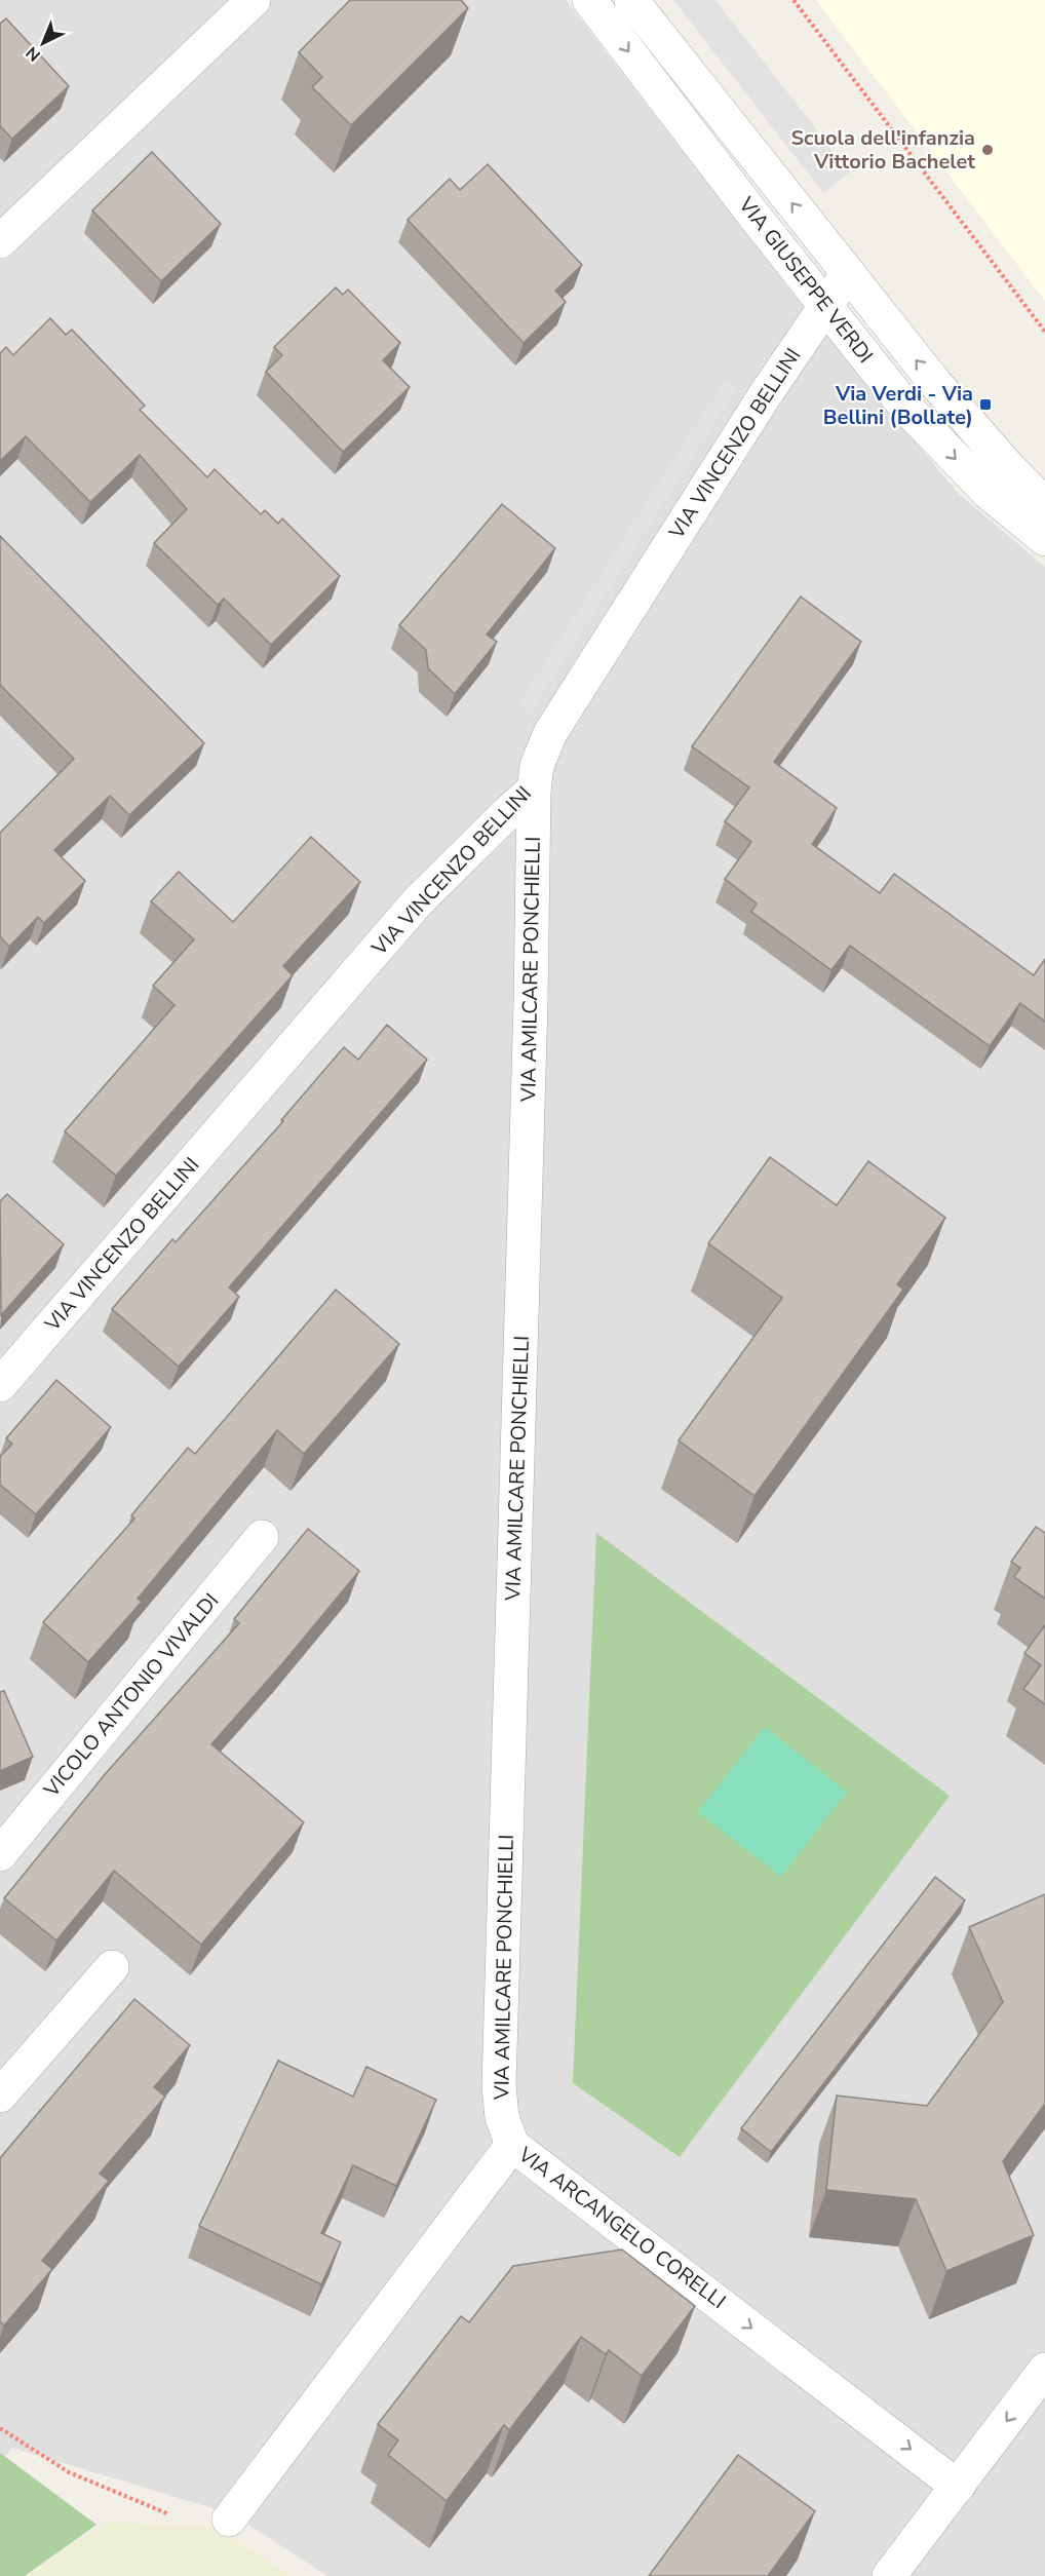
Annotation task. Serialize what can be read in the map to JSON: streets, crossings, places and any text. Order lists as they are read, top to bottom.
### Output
{
  "streets": {
    "street": [
      "VIA GIUSEPPE VERDI",
      "VIA VINCENZO BELLINI",
      "VIA AMILCARE PONCHIELLI",
      "VICOLO ANTONIO VIVALDI",
      "VIA ARCANGELO CORELLI"
    ]
  },
  "crossings": [
    ["VIA GIUSEPPE VERDI", "VIA VINCENZO BELLINI"],
    ["VIA VINCENZO BELLINI", "VIA AMILCARE PONCHIELLI"],
    ["VIA AMILCARE PONCHIELLI", "VIA ARCANGELO CORELLI"]
  ],
  "one_way": ["VIA ARCANGELO CORELLI"],
  "places": {
    "other": ["Scuola dell'infanzia Vittorio Bachelet"],
    "transit": ["Via Verdi - Via Bellini (Bollate)"]
  },
  "north": "bottom left"
}
